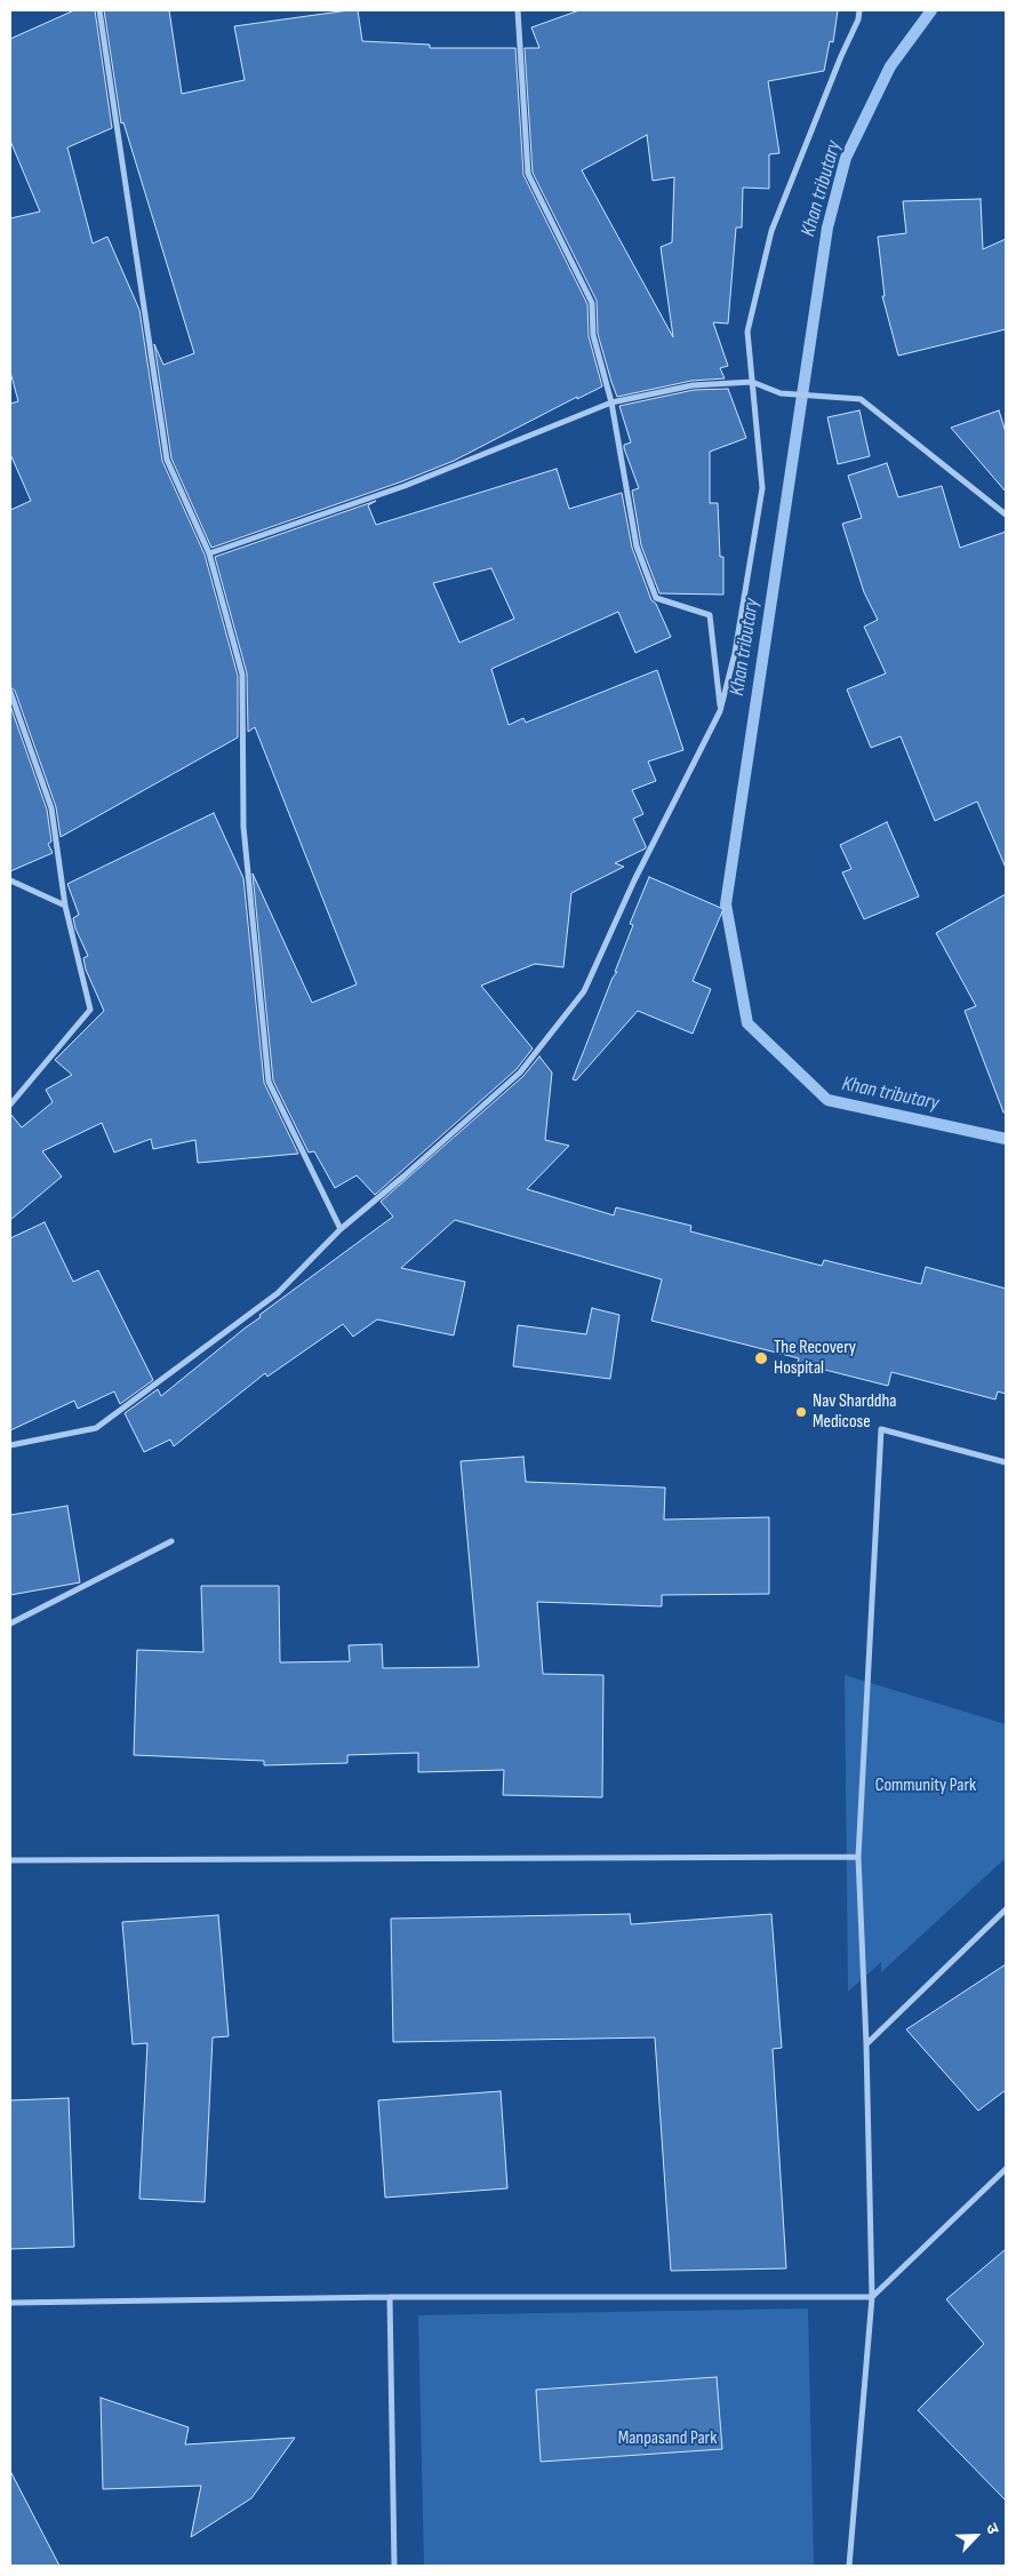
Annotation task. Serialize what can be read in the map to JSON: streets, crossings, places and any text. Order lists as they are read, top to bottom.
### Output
{
  "water": ["Khan tributary"],
  "parks": ["Community Park", "Manpasand Park"],
  "places": ["The Recovery Hospital", "Nav Sharddha Medicose"],
  "north": "top right"
}
